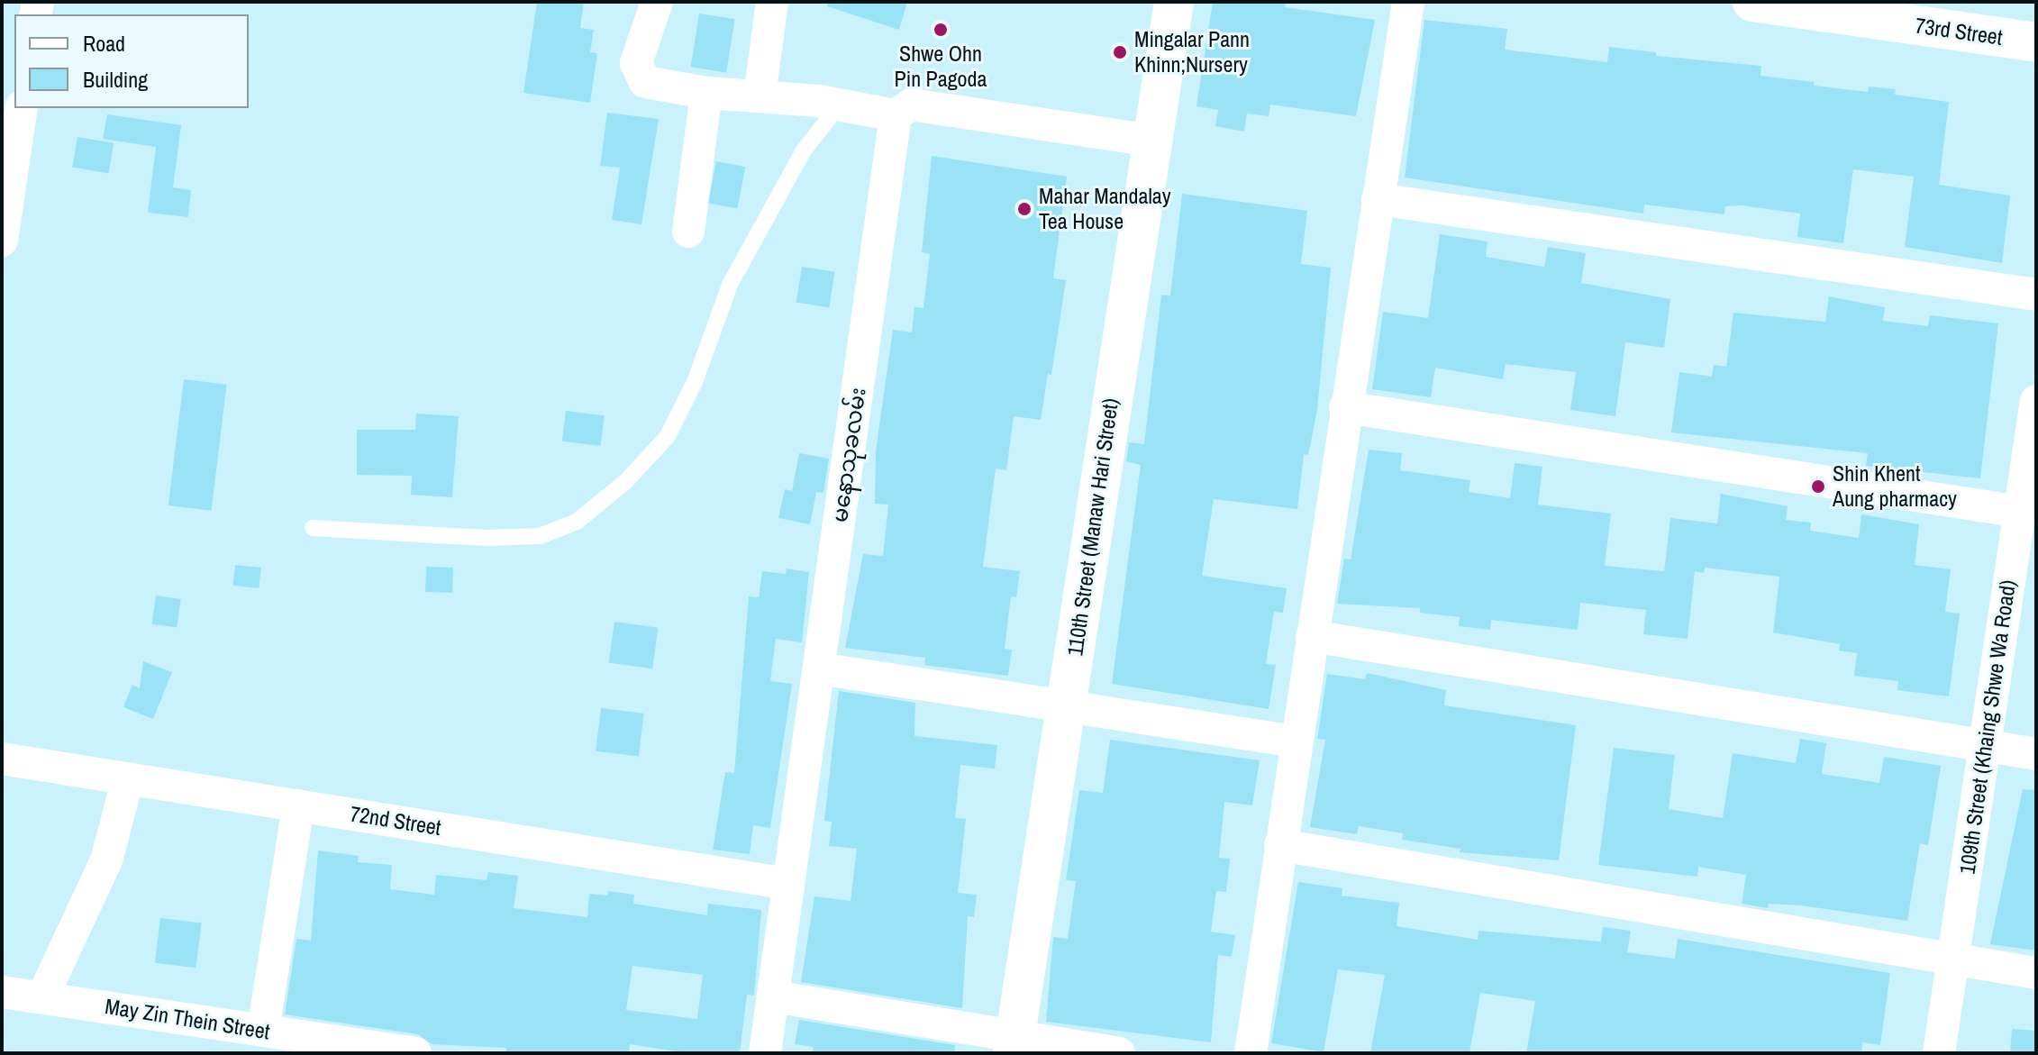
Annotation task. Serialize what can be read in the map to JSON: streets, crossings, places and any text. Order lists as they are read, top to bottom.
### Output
{
  "streets": {
    "main road": ["73rd Street", "110th Street (Manaw Hari Street)"],
    "street": [
      "မနောသုခလမ်း",
      "109th Street (Khaing Shwe Wa Road)",
      "72nd Street",
      "May Zin Thein Street"
    ]
  },
  "crossings": [
    ["မနောသုခလမ်း", "72nd Street"]
  ],
  "places": [
    "Shwe Ohn Pin Pagoda",
    "Mingalar Pann Khinn;Nursery",
    "Mahar Mandalay Tea House",
    "Shin Khent Aung pharmacy"
  ],
  "legend": ["Road", "Building"]
}
